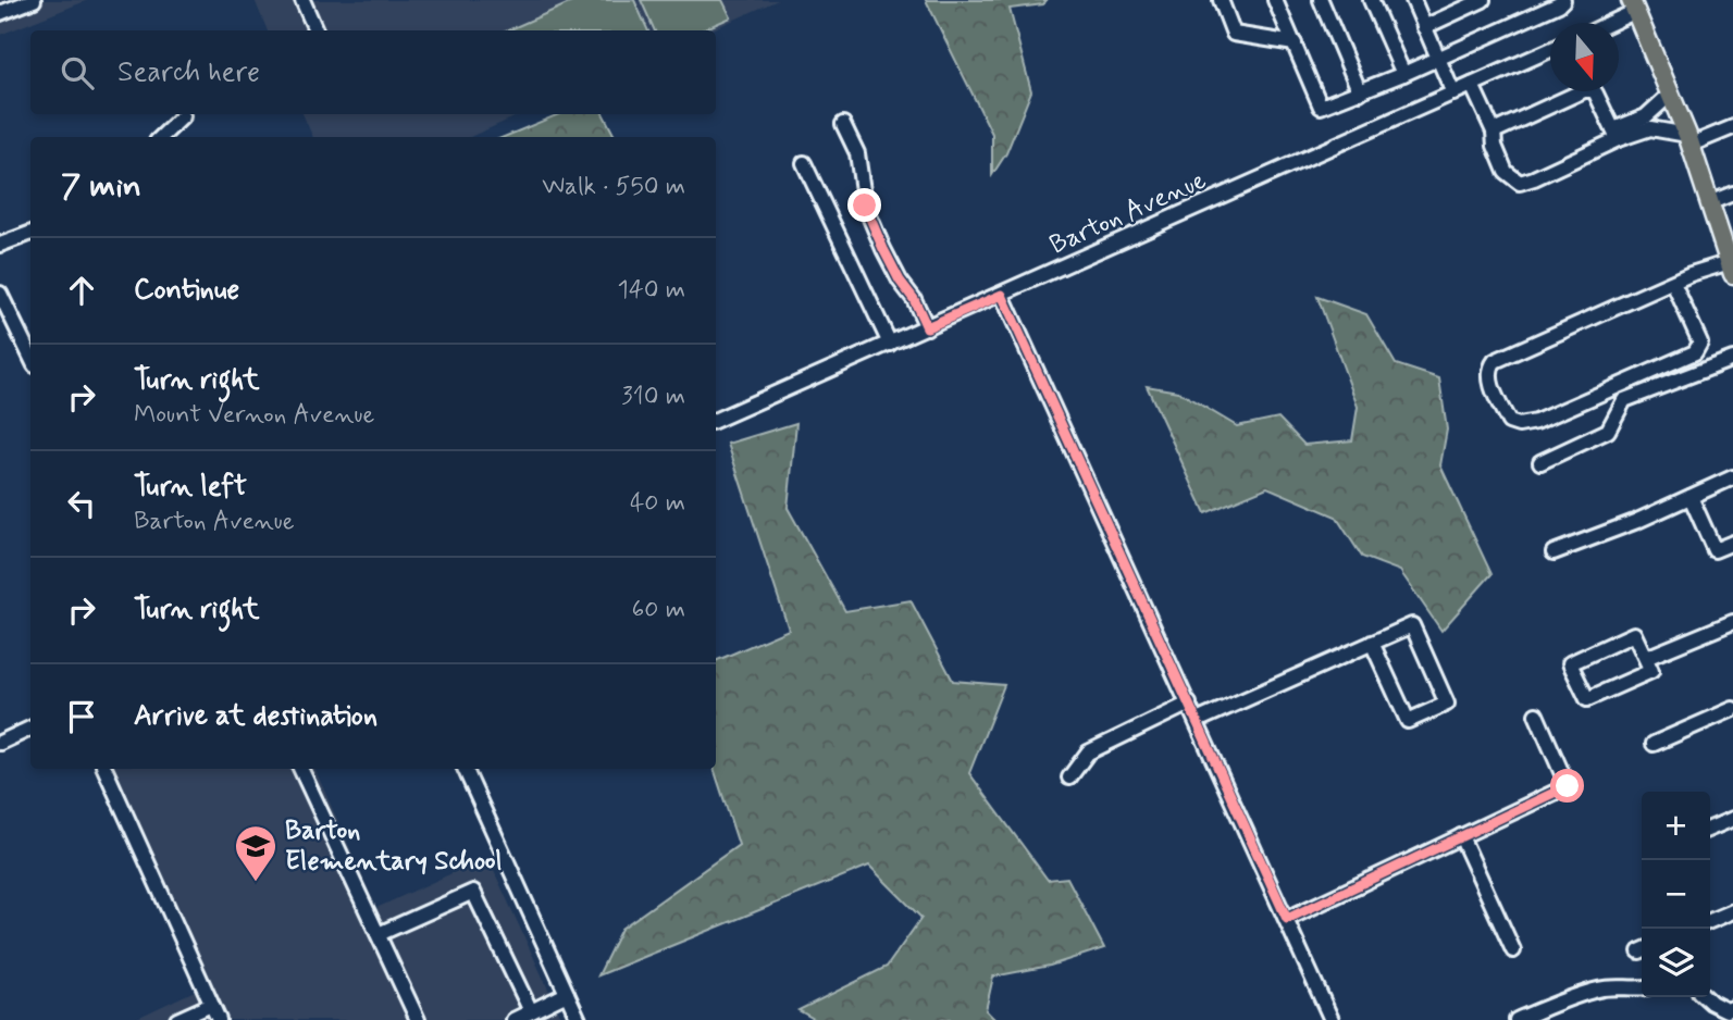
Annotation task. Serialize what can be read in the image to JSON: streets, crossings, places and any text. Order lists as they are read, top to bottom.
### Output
{
  "streets": {
    "street": ["Barton Avenue"]
  },
  "places": {
    "school or university": ["Barton Elementary School"]
  },
  "north": "bottom",
  "page": {
    "search": "Search here",
    "heading": ["7 min", "Walk · 550 m"],
    "list": [
      ["Continue", "140 m"],
      ["Turn right", "Mount Vernon Avenue", "310 m"],
      ["Turn left", "Barton Avenue", "40 m"],
      ["Turn right", "60 m"],
      "Arrive at destination"
    ],
    "map_buttons": ["+", "−"]
  }
}
